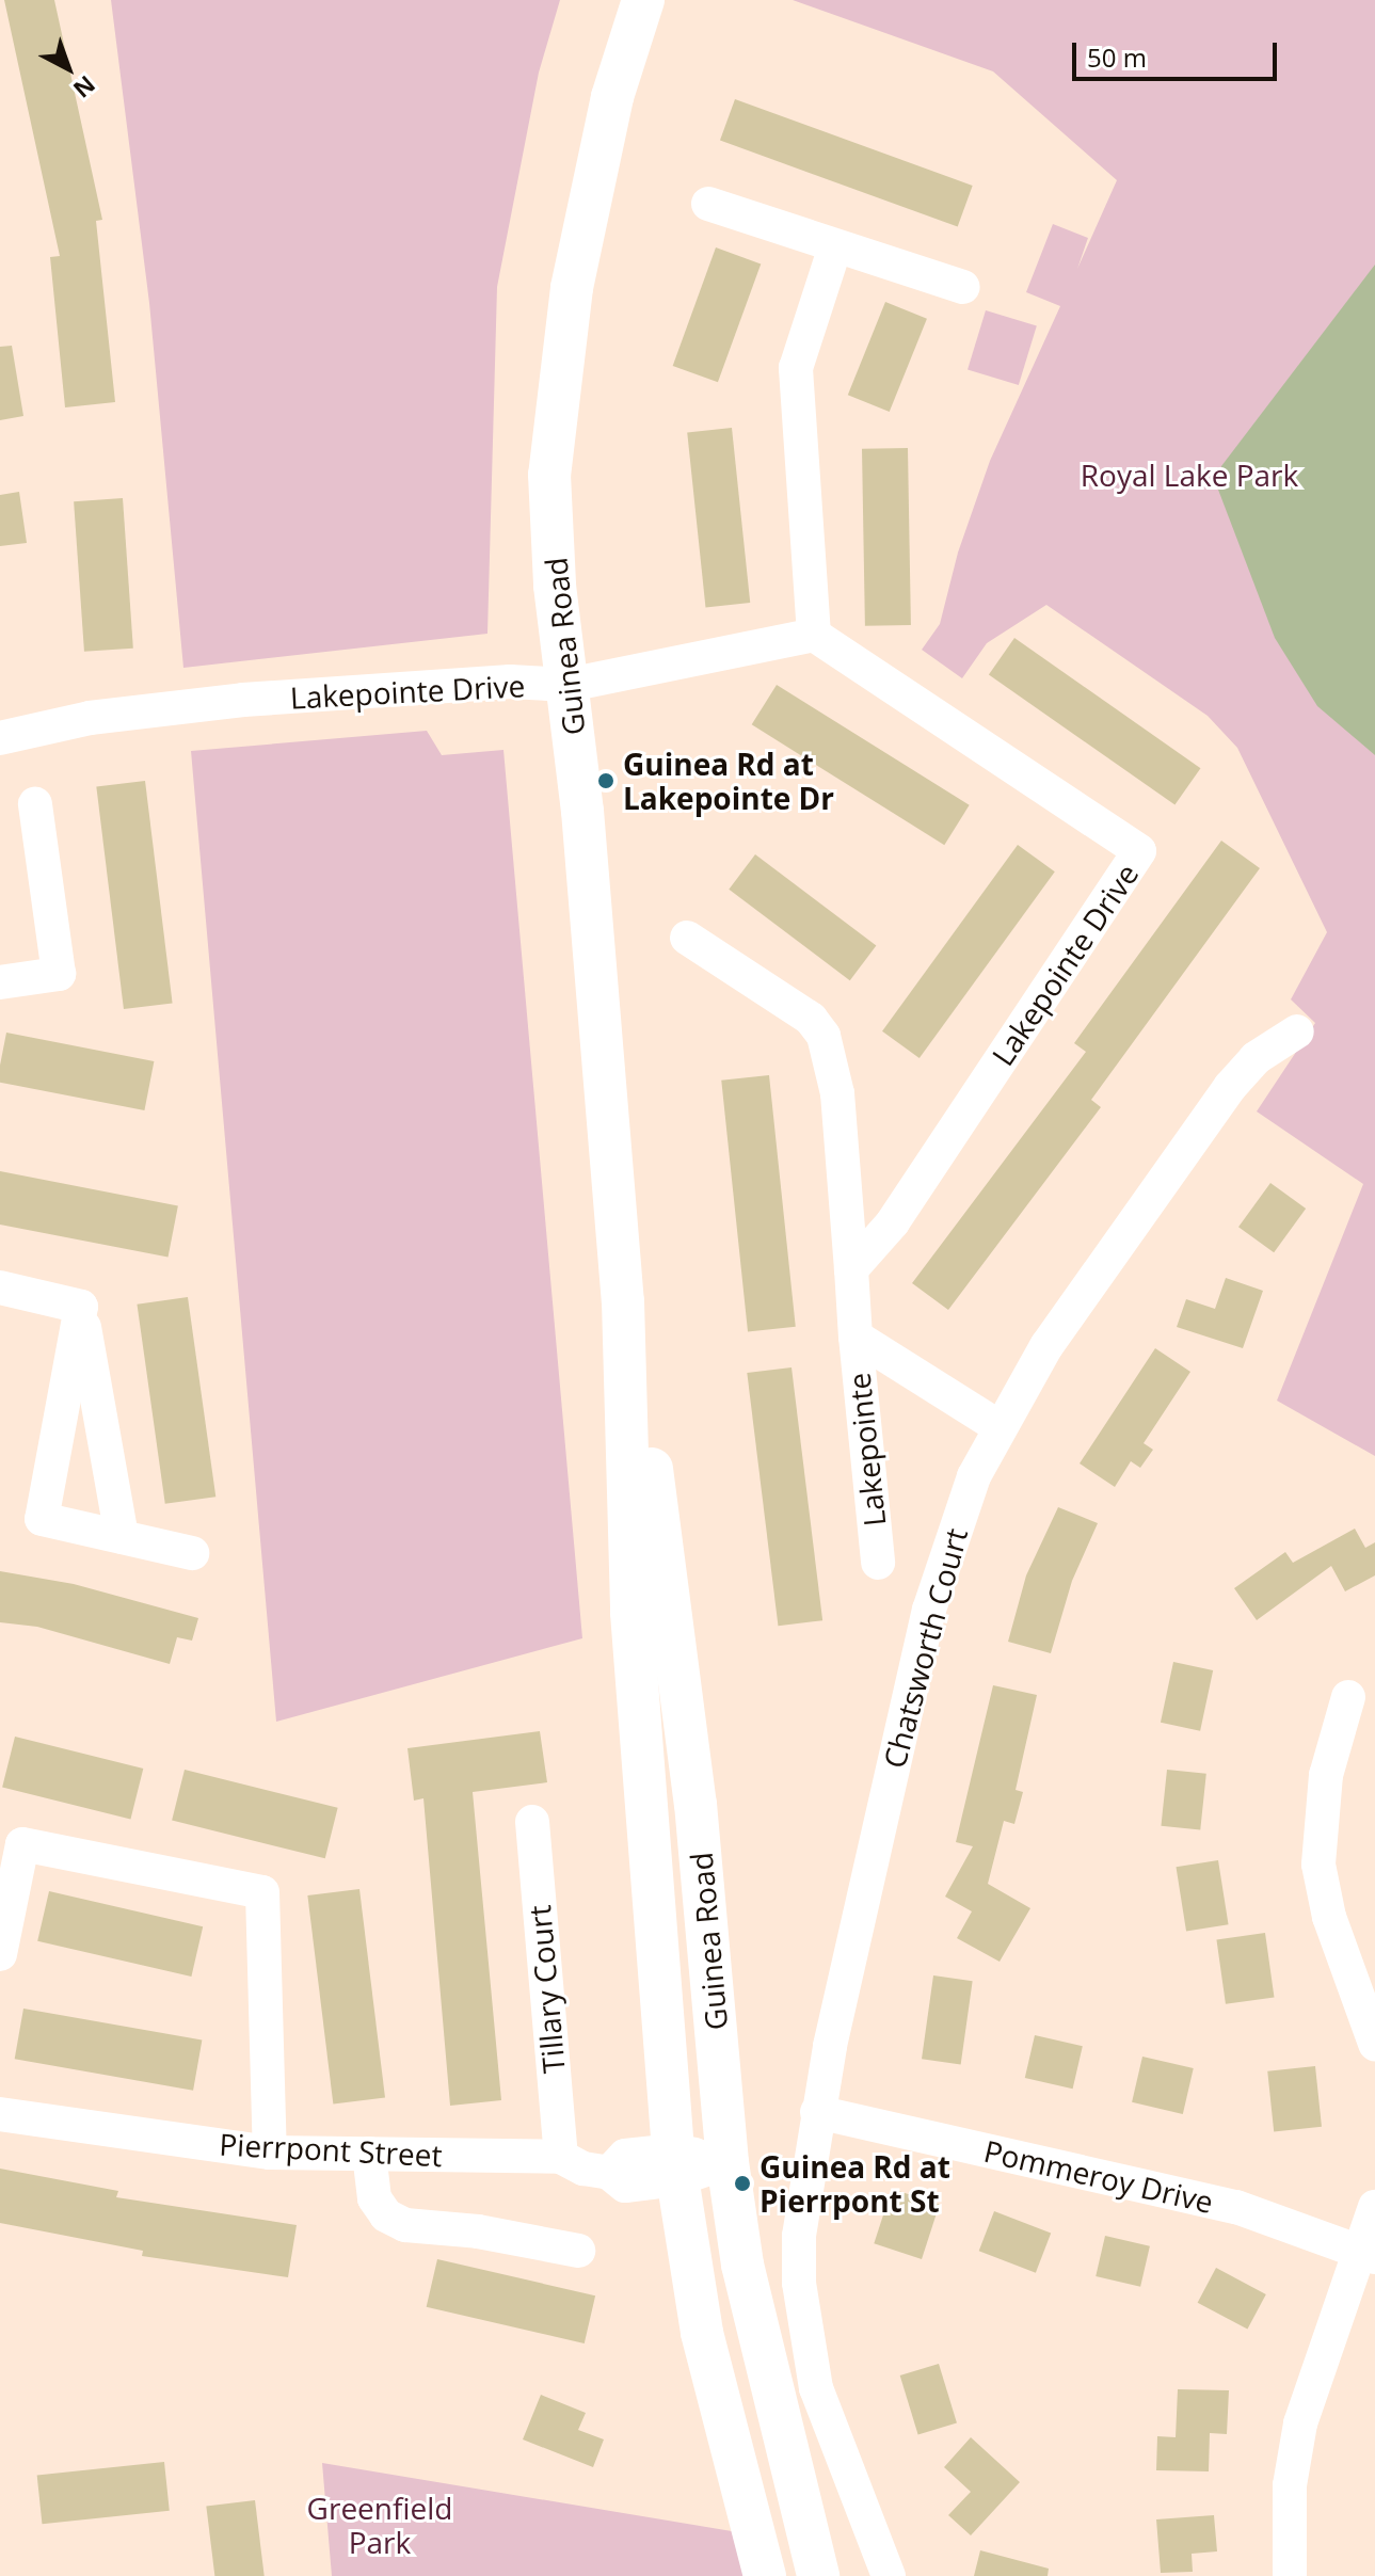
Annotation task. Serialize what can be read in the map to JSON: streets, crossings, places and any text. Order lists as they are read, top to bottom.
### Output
{
  "streets": {
    "main road": ["Guinea Road"],
    "street": [
      "Lakepointe Drive",
      "Lakepointe",
      "Chatsworth Court",
      "Tillary Court",
      "Pierrpont Street",
      "Pommeroy Drive"
    ]
  },
  "crossings": [
    ["Guinea Road", "Lakepointe Drive"],
    ["Guinea Road", "Pierrpont Street"],
    ["Chatsworth Court", "Pommeroy Drive"],
    ["Tillary Court", "Pierrpont Street"]
  ],
  "parks": ["Royal Lake Park", "Greenfield Park"],
  "places": ["Guinea Rd at Lakepointe Dr", "Guinea Rd at Pierrpont St"],
  "scale_bar": "50 m",
  "north": "bottom right"
}
